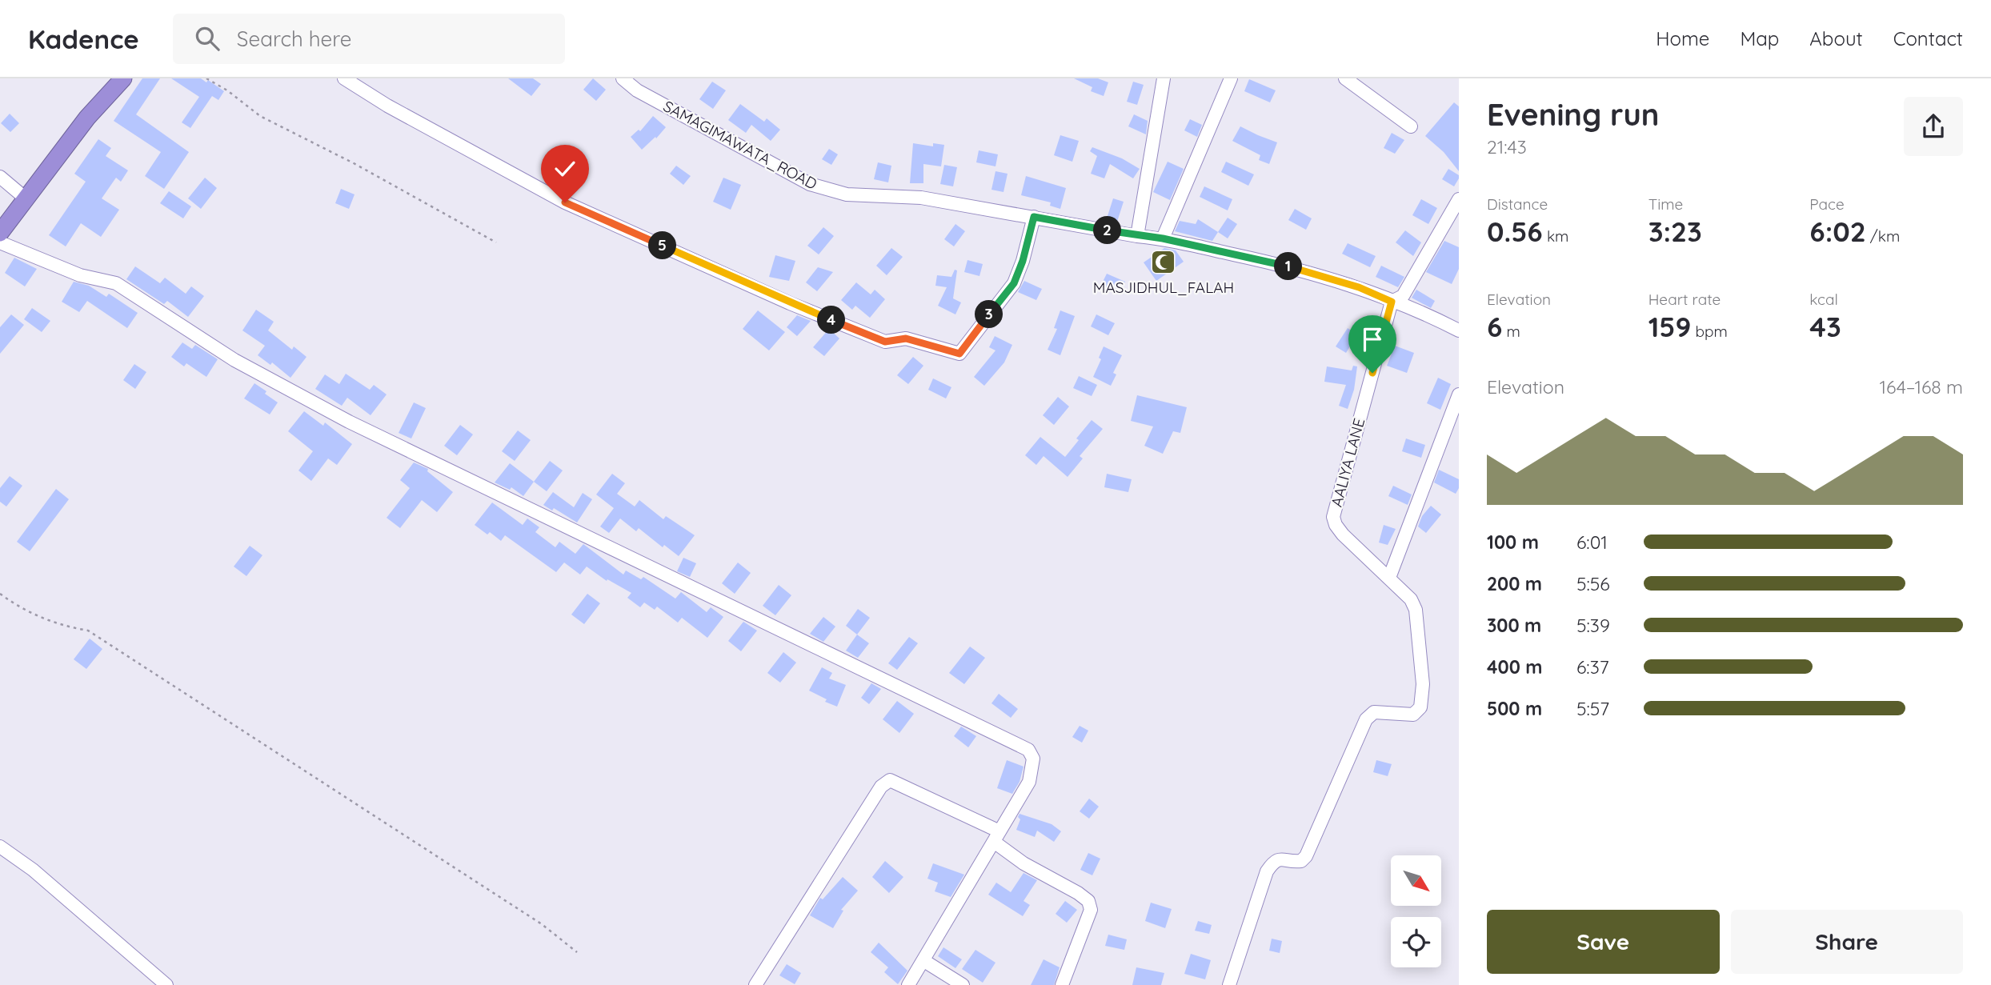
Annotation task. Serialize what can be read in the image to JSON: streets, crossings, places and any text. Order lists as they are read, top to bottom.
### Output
{
  "streets": {
    "street": ["SAMAGIMAWATA_ROAD", "AALIYA LANE"]
  },
  "crossings": [
    ["SAMAGIMAWATA_ROAD", "AALIYA LANE"]
  ],
  "places": {
    "mosque": ["MASJIDHUL_FALAH"]
  },
  "north": "bottom right",
  "page": {
    "header": "Kadence",
    "search": "Search here",
    "nav": [
      "Home",
      "Map",
      "About",
      "Contact"
    ],
    "heading": ["Evening run", "21:43"],
    "stats": [
      ["Distance", "0.56 km"],
      ["Time", "3:23"],
      ["Pace", "6:02 /km"],
      ["Elevation", "6 m"],
      ["Heart rate", "159 bpm"],
      ["kcal", "43"]
    ],
    "pins": [
      "2",
      "5",
      "1",
      "3",
      "4"
    ],
    "chart": ["Elevation", "164–168 m"],
    "list": [
      {
        "name": "100 m",
        "note": "6:01"
      },
      {
        "name": "200 m",
        "note": "5:56"
      },
      {
        "name": "300 m",
        "note": "5:39"
      },
      {
        "name": "400 m",
        "note": "6:37"
      },
      {
        "name": "500 m",
        "note": "5:57"
      }
    ],
    "buttons": ["Save", "Share"]
  }
}
